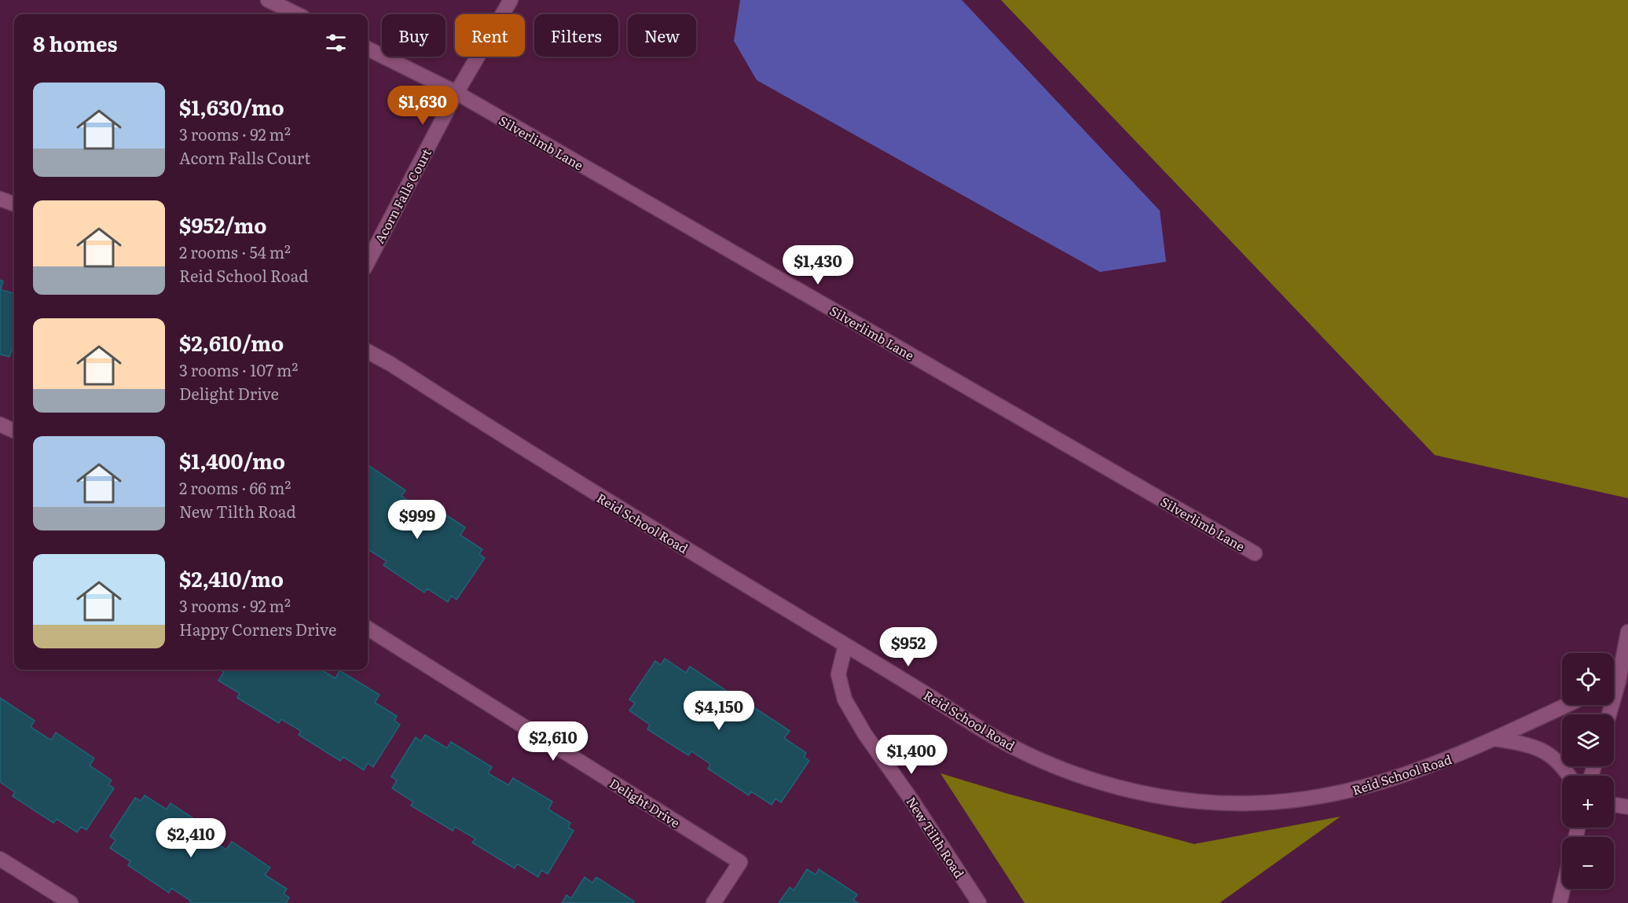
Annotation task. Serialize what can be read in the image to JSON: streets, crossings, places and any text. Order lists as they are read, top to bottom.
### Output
{
  "streets": {
    "street": [
      "Silverlimb Lane",
      "Acorn Falls Court",
      "Reid School Road",
      "Delight Drive",
      "New Tilth Road"
    ]
  },
  "crossings": [
    ["Silverlimb Lane", "Acorn Falls Court"],
    ["Reid School Road", "New Tilth Road"]
  ],
  "page": {
    "chip": [
      "Buy",
      "Rent",
      "Filters",
      "New"
    ],
    "heading": "8 homes",
    "list": [
      {
        "name": "$1,630/mo",
        "note": "3 rooms · 92 m² · Acorn Falls Court"
      },
      {
        "name": "$952/mo",
        "note": "2 rooms · 54 m² · Reid School Road"
      },
      {
        "name": "$2,610/mo",
        "note": "3 rooms · 107 m² · Delight Drive"
      },
      {
        "name": "$1,400/mo",
        "note": "2 rooms · 66 m² · New Tilth Road"
      },
      {
        "name": "$2,410/mo",
        "note": "3 rooms · 92 m² · Happy Corners Drive"
      }
    ],
    "price": [
      "$1,630",
      "$1,430",
      "$999",
      "$952",
      "$4,150",
      "$2,610",
      "$1,400",
      "$2,410"
    ],
    "map_buttons": ["+", "−"]
  }
}
